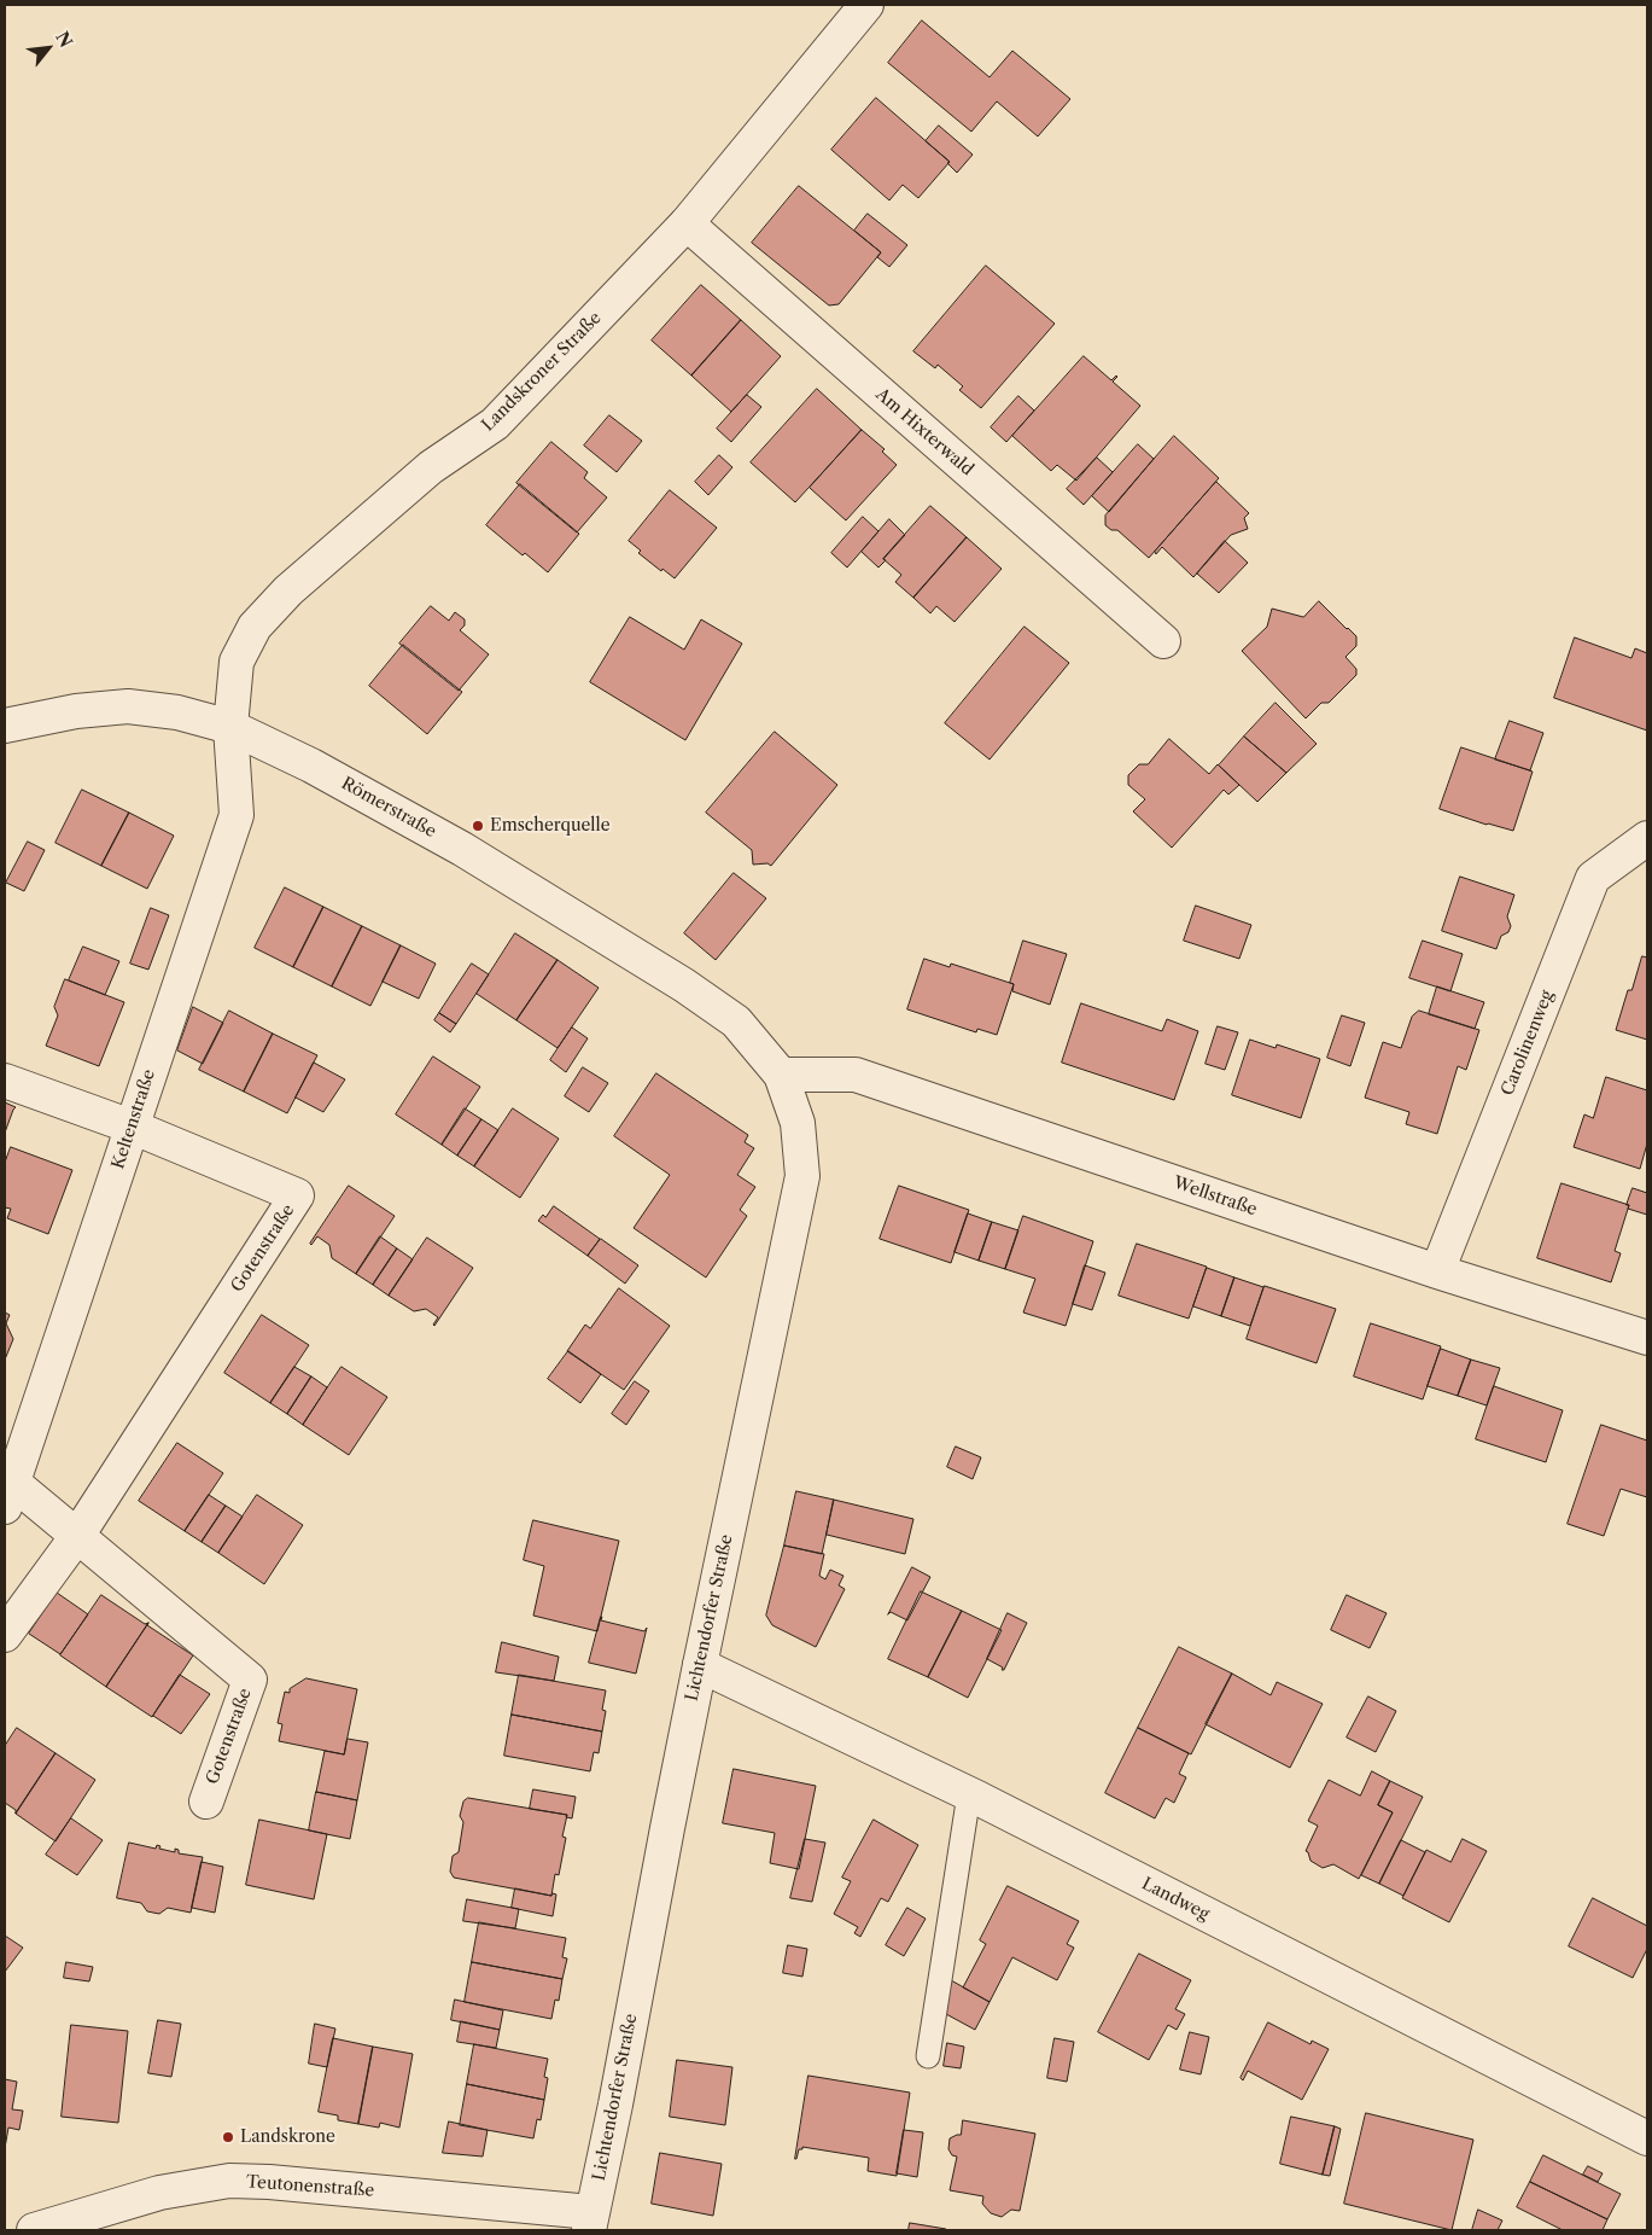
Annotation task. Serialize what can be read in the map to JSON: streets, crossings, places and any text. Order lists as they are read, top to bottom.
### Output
{
  "streets": {
    "street": [
      "Landskroner Straße",
      "Am Hixterwald",
      "Römerstraße",
      "Carolinenweg",
      "Keltenstraße",
      "Wellstraße",
      "Gotenstraße",
      "Lichtendorfer Straße",
      "Landweg",
      "Teutonenstraße"
    ]
  },
  "crossings": [
    ["Landskroner Straße", "Am Hixterwald"],
    ["Landskroner Straße", "Römerstraße"],
    ["Landskroner Straße", "Keltenstraße"],
    ["Römerstraße", "Keltenstraße"],
    ["Römerstraße", "Lichtendorfer Straße"],
    ["Carolinenweg", "Wellstraße"],
    ["Keltenstraße", "Gotenstraße"],
    ["Wellstraße", "Lichtendorfer Straße"],
    ["Lichtendorfer Straße", "Landweg"],
    ["Lichtendorfer Straße", "Teutonenstraße"]
  ],
  "places": ["Emscherquelle", "Landskrone"],
  "north": "top right"
}
